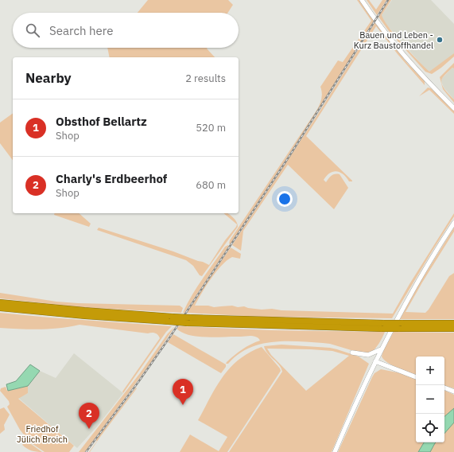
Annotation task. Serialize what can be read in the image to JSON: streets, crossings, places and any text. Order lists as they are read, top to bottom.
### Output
{
  "parks": ["Friedhof Jülich Broich"],
  "places": ["Bauen und Leben - Kurz Baustoffhandel"],
  "page": {
    "search": "Search here",
    "heading": ["Nearby", "2 results"],
    "list": [
      {
        "mark": "1",
        "name": "Obsthof Bellartz",
        "note": "Shop",
        "value": "520 m"
      },
      {
        "mark": "2",
        "name": "Charly's Erdbeerhof",
        "note": "Shop",
        "value": "680 m"
      }
    ],
    "map_buttons": ["+", "−"],
    "pins": ["1", "2"]
  }
}
